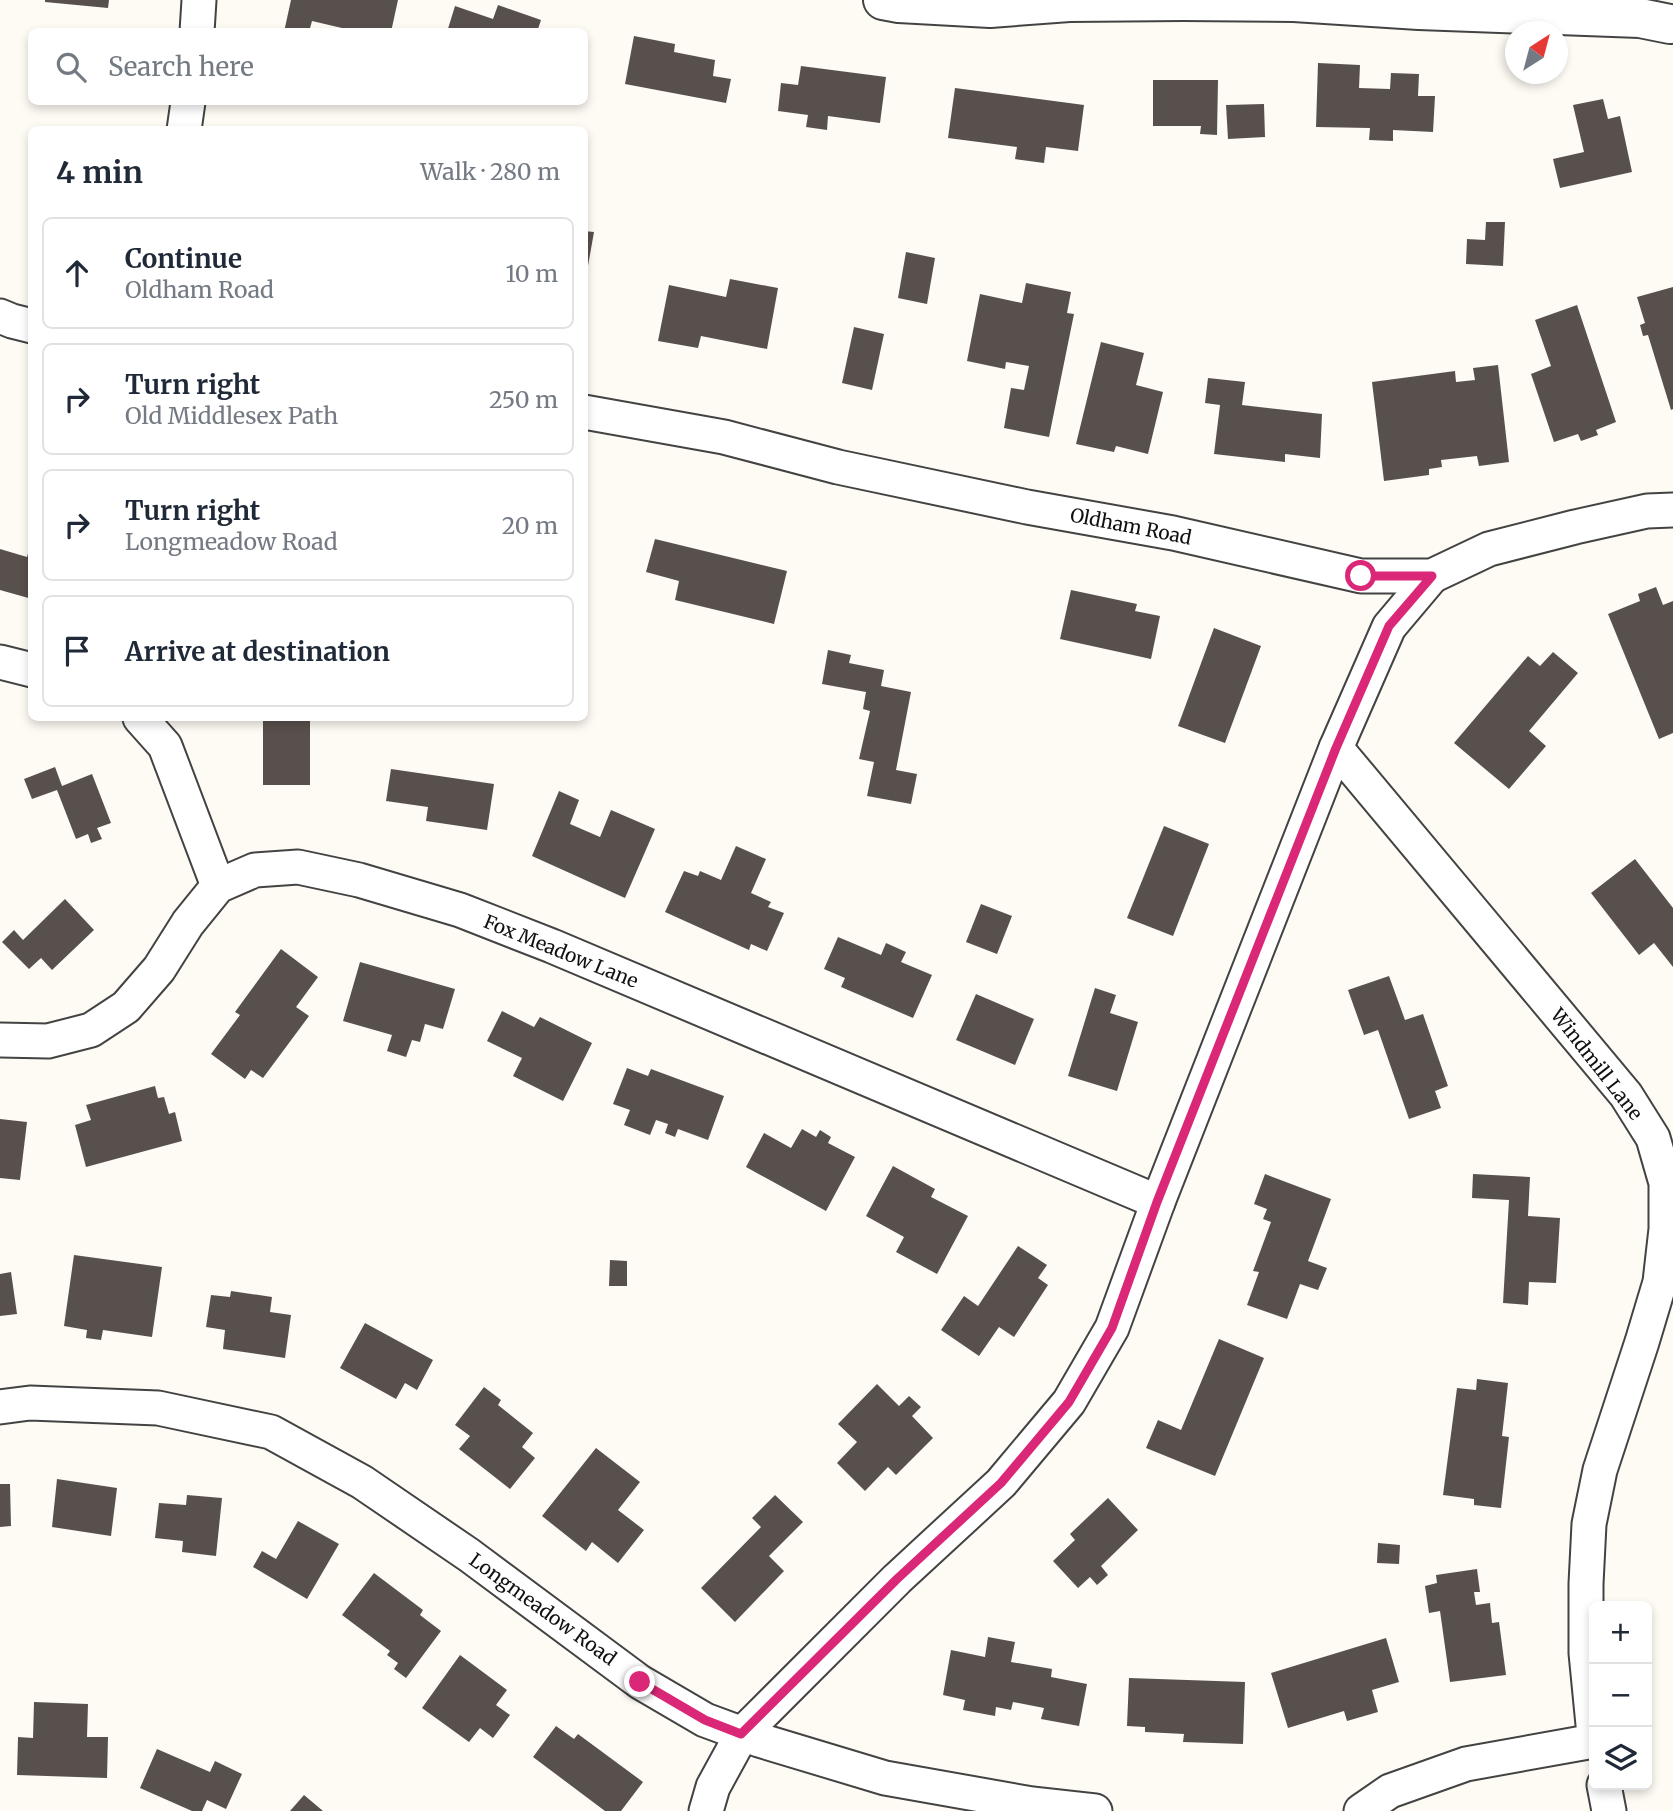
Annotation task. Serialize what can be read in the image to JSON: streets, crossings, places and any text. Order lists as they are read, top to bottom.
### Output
{
  "streets": {
    "street": [
      "Oldham Road",
      "Fox Meadow Lane",
      "Windmill Lane",
      "Longmeadow Road"
    ]
  },
  "north": "top right",
  "page": {
    "search": "Search here",
    "heading": ["4 min", "Walk · 280 m"],
    "list": [
      ["Continue", "Oldham Road", "10 m"],
      ["Turn right", "Old Middlesex Path", "250 m"],
      ["Turn right", "Longmeadow Road", "20 m"],
      "Arrive at destination"
    ],
    "map_buttons": ["+", "−"]
  }
}
